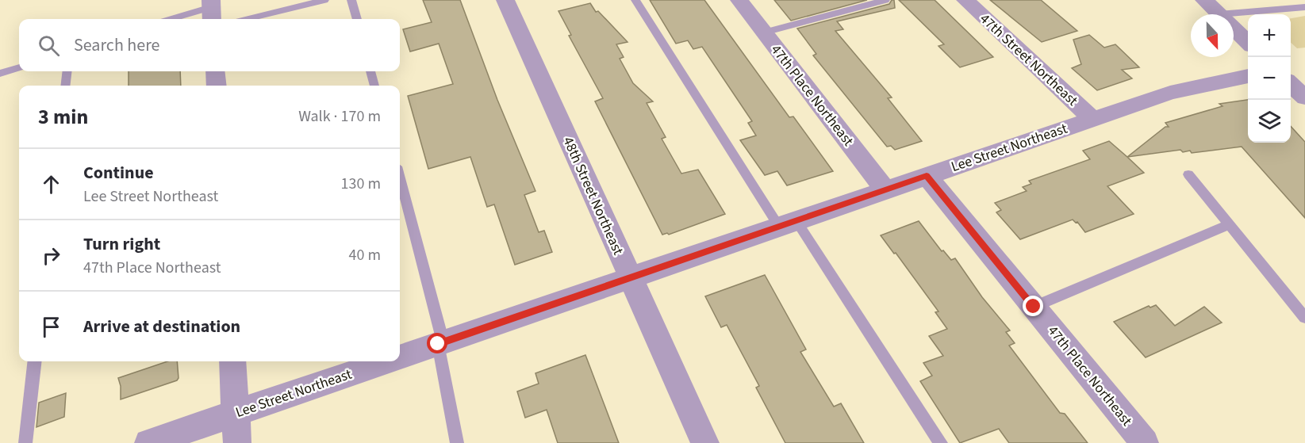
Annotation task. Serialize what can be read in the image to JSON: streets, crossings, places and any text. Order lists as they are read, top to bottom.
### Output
{
  "streets": {
    "street": [
      "47th Street Northeast",
      "47th Place Northeast",
      "Lee Street Northeast",
      "48th Street Northeast"
    ]
  },
  "crossings": [
    ["47th Street Northeast", "Lee Street Northeast"],
    ["47th Place Northeast", "Lee Street Northeast"],
    ["Lee Street Northeast", "48th Street Northeast"]
  ],
  "north": "bottom",
  "page": {
    "map_buttons": ["+", "−"],
    "search": "Search here",
    "heading": ["3 min", "Walk · 170 m"],
    "list": [
      ["Continue", "Lee Street Northeast", "130 m"],
      ["Turn right", "47th Place Northeast", "40 m"],
      "Arrive at destination"
    ]
  }
}
